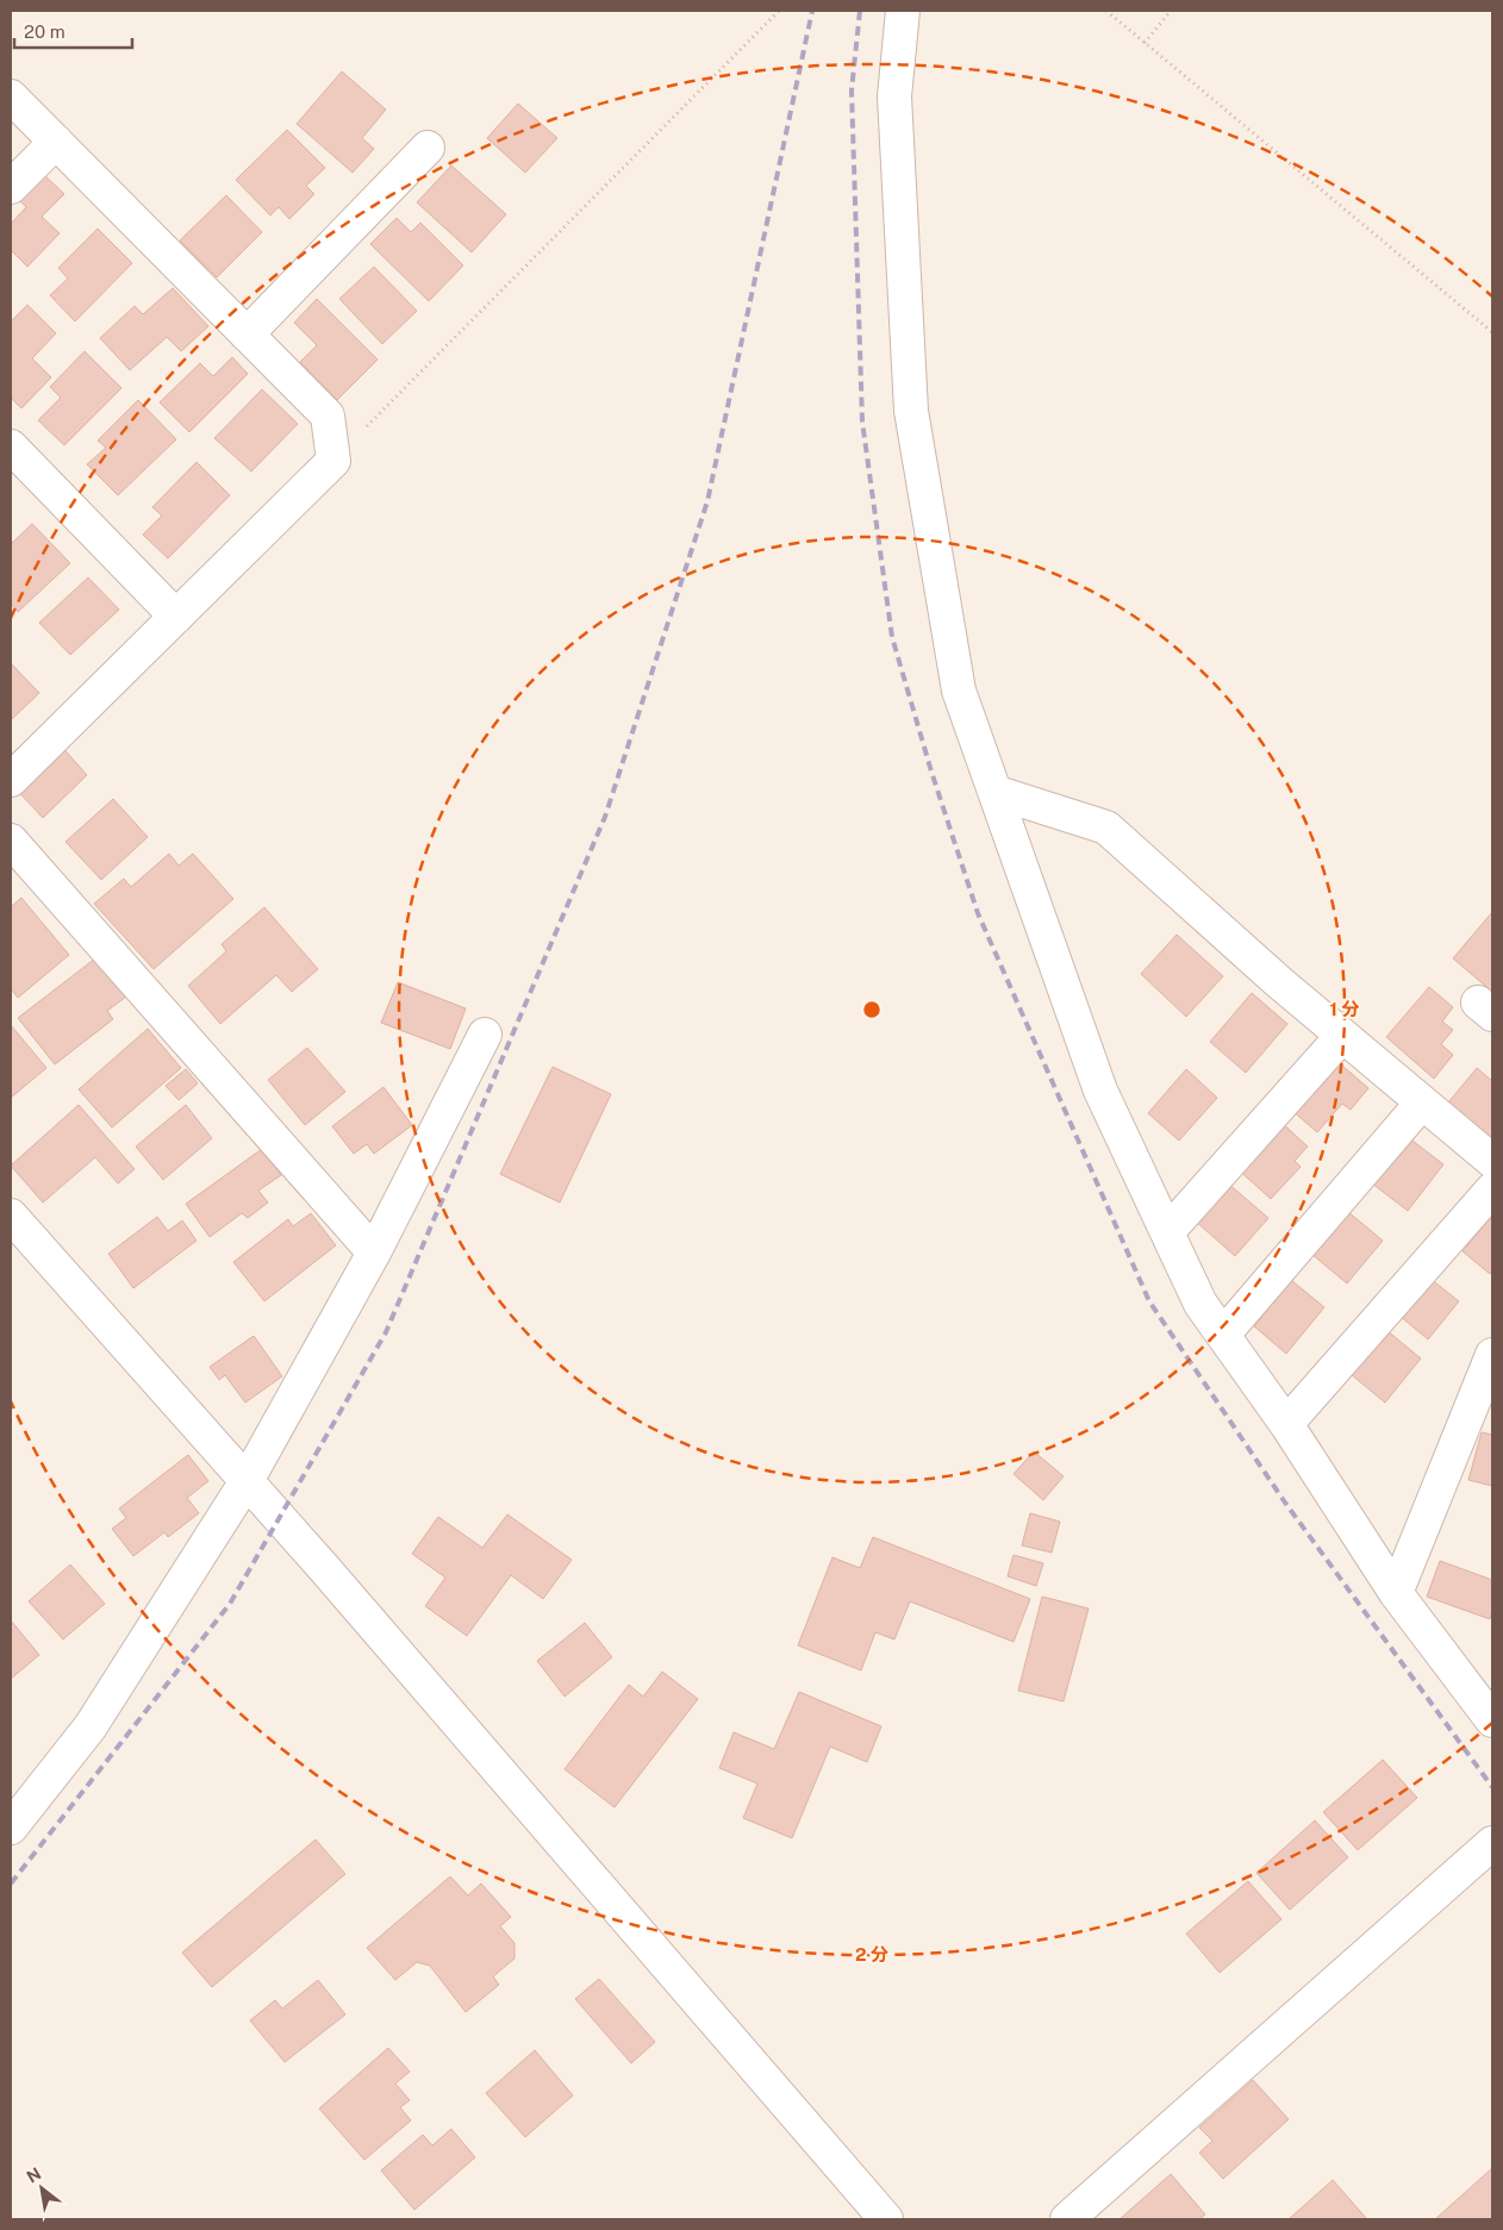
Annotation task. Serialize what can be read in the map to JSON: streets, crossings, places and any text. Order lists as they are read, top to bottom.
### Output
{
  "scale_bar": "20 m",
  "north": "top left",
  "rings": ["1 分", "2 分"]
}
